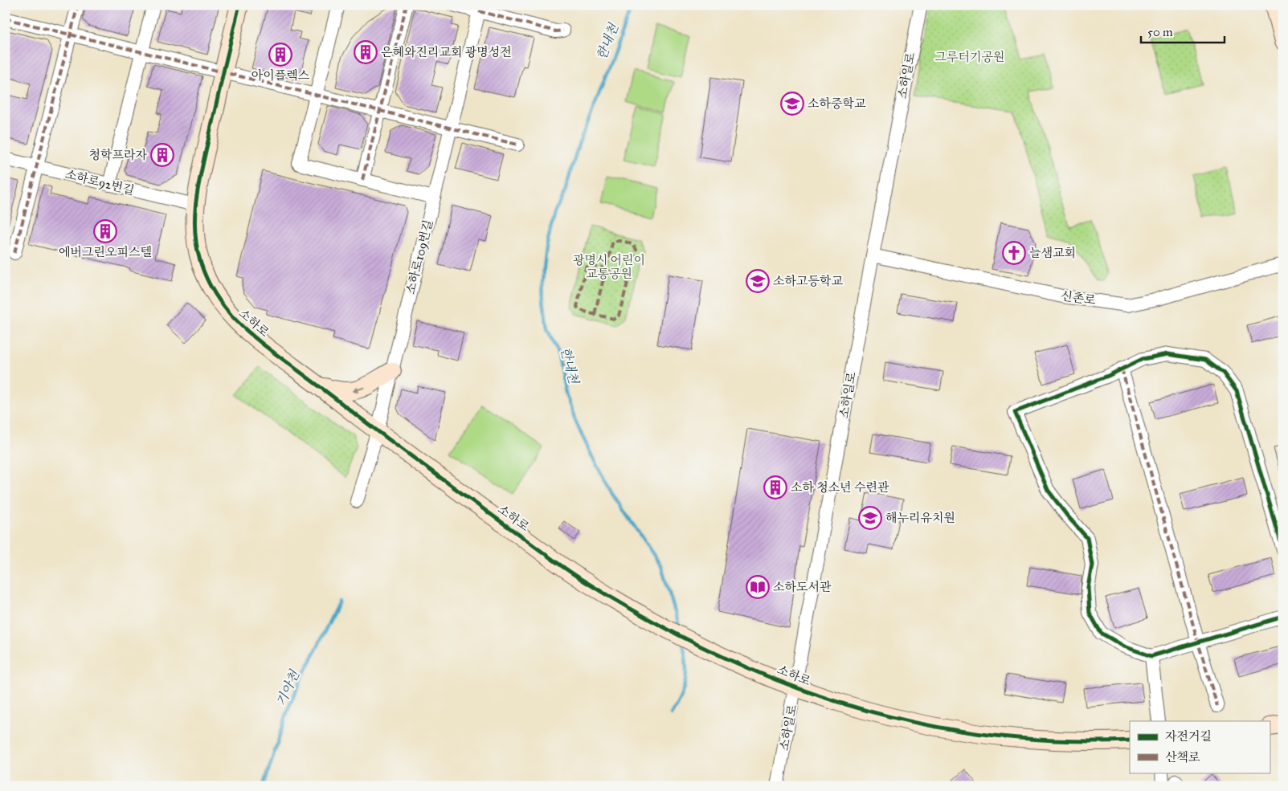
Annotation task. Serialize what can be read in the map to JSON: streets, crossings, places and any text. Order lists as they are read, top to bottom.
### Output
{
  "streets": {
    "street": [
      "소하일로",
      "소하로92번길",
      "소하로109번길",
      "신촌로",
      "소하로"
    ]
  },
  "crossings": [
    ["소하일로", "신촌로"],
    ["소하일로", "소하로"],
    ["소하로92번길", "소하로"],
    ["소하로109번길", "소하로"]
  ],
  "water": ["한내천", "기아천"],
  "parks": ["그루터기공원", "광명시 어린이 교통공원"],
  "places": {
    "building": [
      "은혜와진리교회 광명성전",
      "아이플렉스",
      "청학프라자",
      "에버그린오피스텔",
      "소하 청소년 수련관"
    ],
    "school or university": ["소하중학교", "소하고등학교", "해누리유치원"],
    "church": ["늘샘교회"],
    "library": ["소하도서관"]
  },
  "legend": ["자전거길", "산책로"],
  "scale_bar": "50 m"
}
